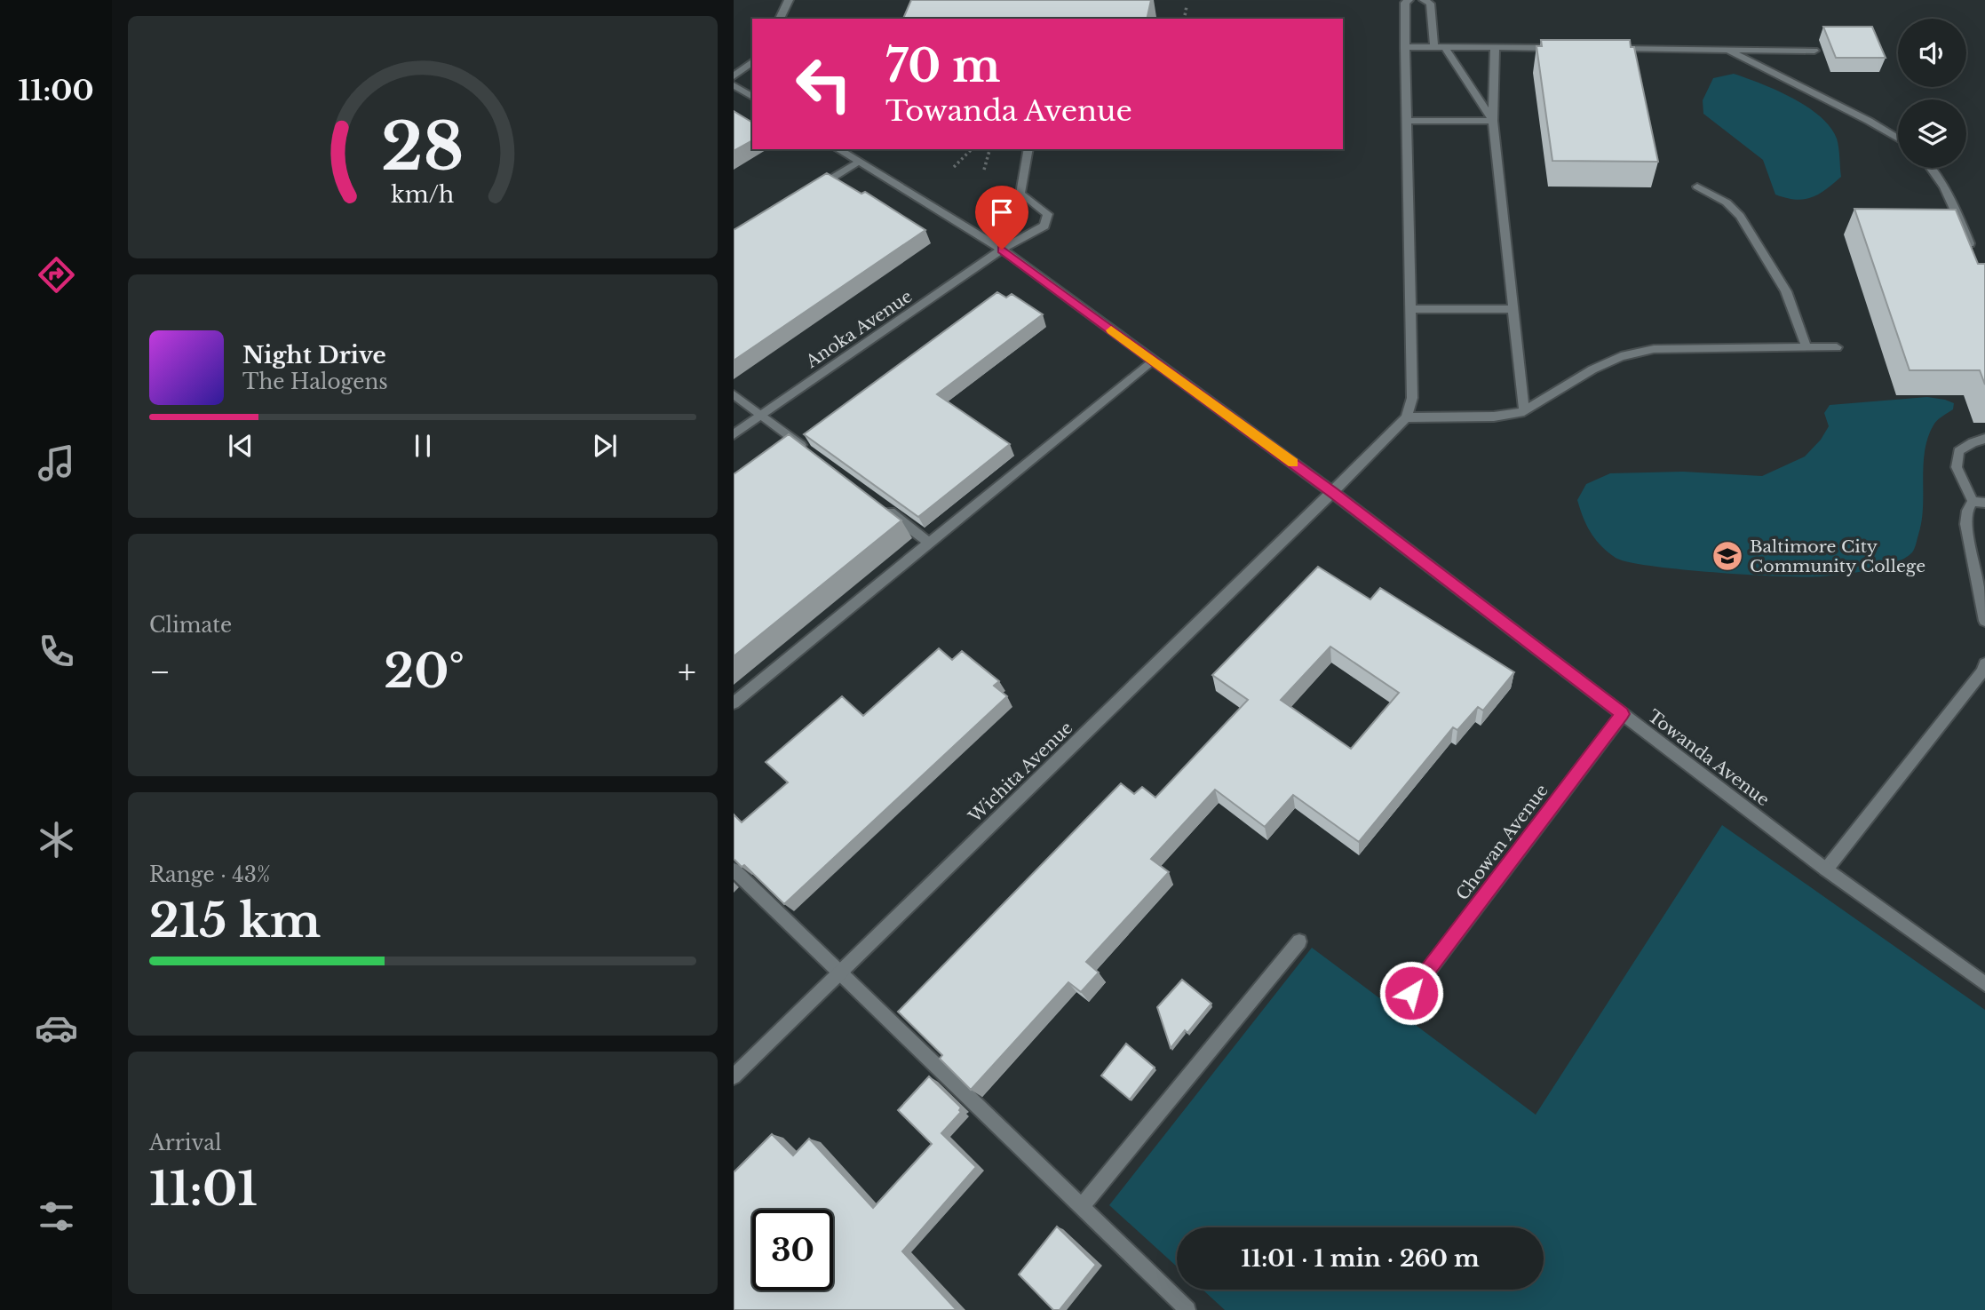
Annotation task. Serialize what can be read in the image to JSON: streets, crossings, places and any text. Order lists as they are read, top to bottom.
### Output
{
  "streets": {
    "street": [
      "Anoka Avenue",
      "Towanda Avenue",
      "Wichita Avenue",
      "Chowan Avenue"
    ]
  },
  "crossings": [
    ["Anoka Avenue", "Towanda Avenue"],
    ["Towanda Avenue", "Wichita Avenue"],
    ["Towanda Avenue", "Chowan Avenue"]
  ],
  "places": {
    "school or university": ["Baltimore City Community College"]
  },
  "page": {
    "tabs": "11:00",
    "turn": ["70 m", "Towanda Avenue"],
    "song": ["Night Drive", "The Halogens"],
    "tile": [
      "Climate",
      ["Range · 43%", "215 km"],
      ["Arrival", "11:01"]
    ],
    "heat": ["−", "20°", "+"],
    "limit": "30",
    "trip": "11:01 · 1 min · 260 m",
    "gauge": ["28", "km/h"]
  }
}
